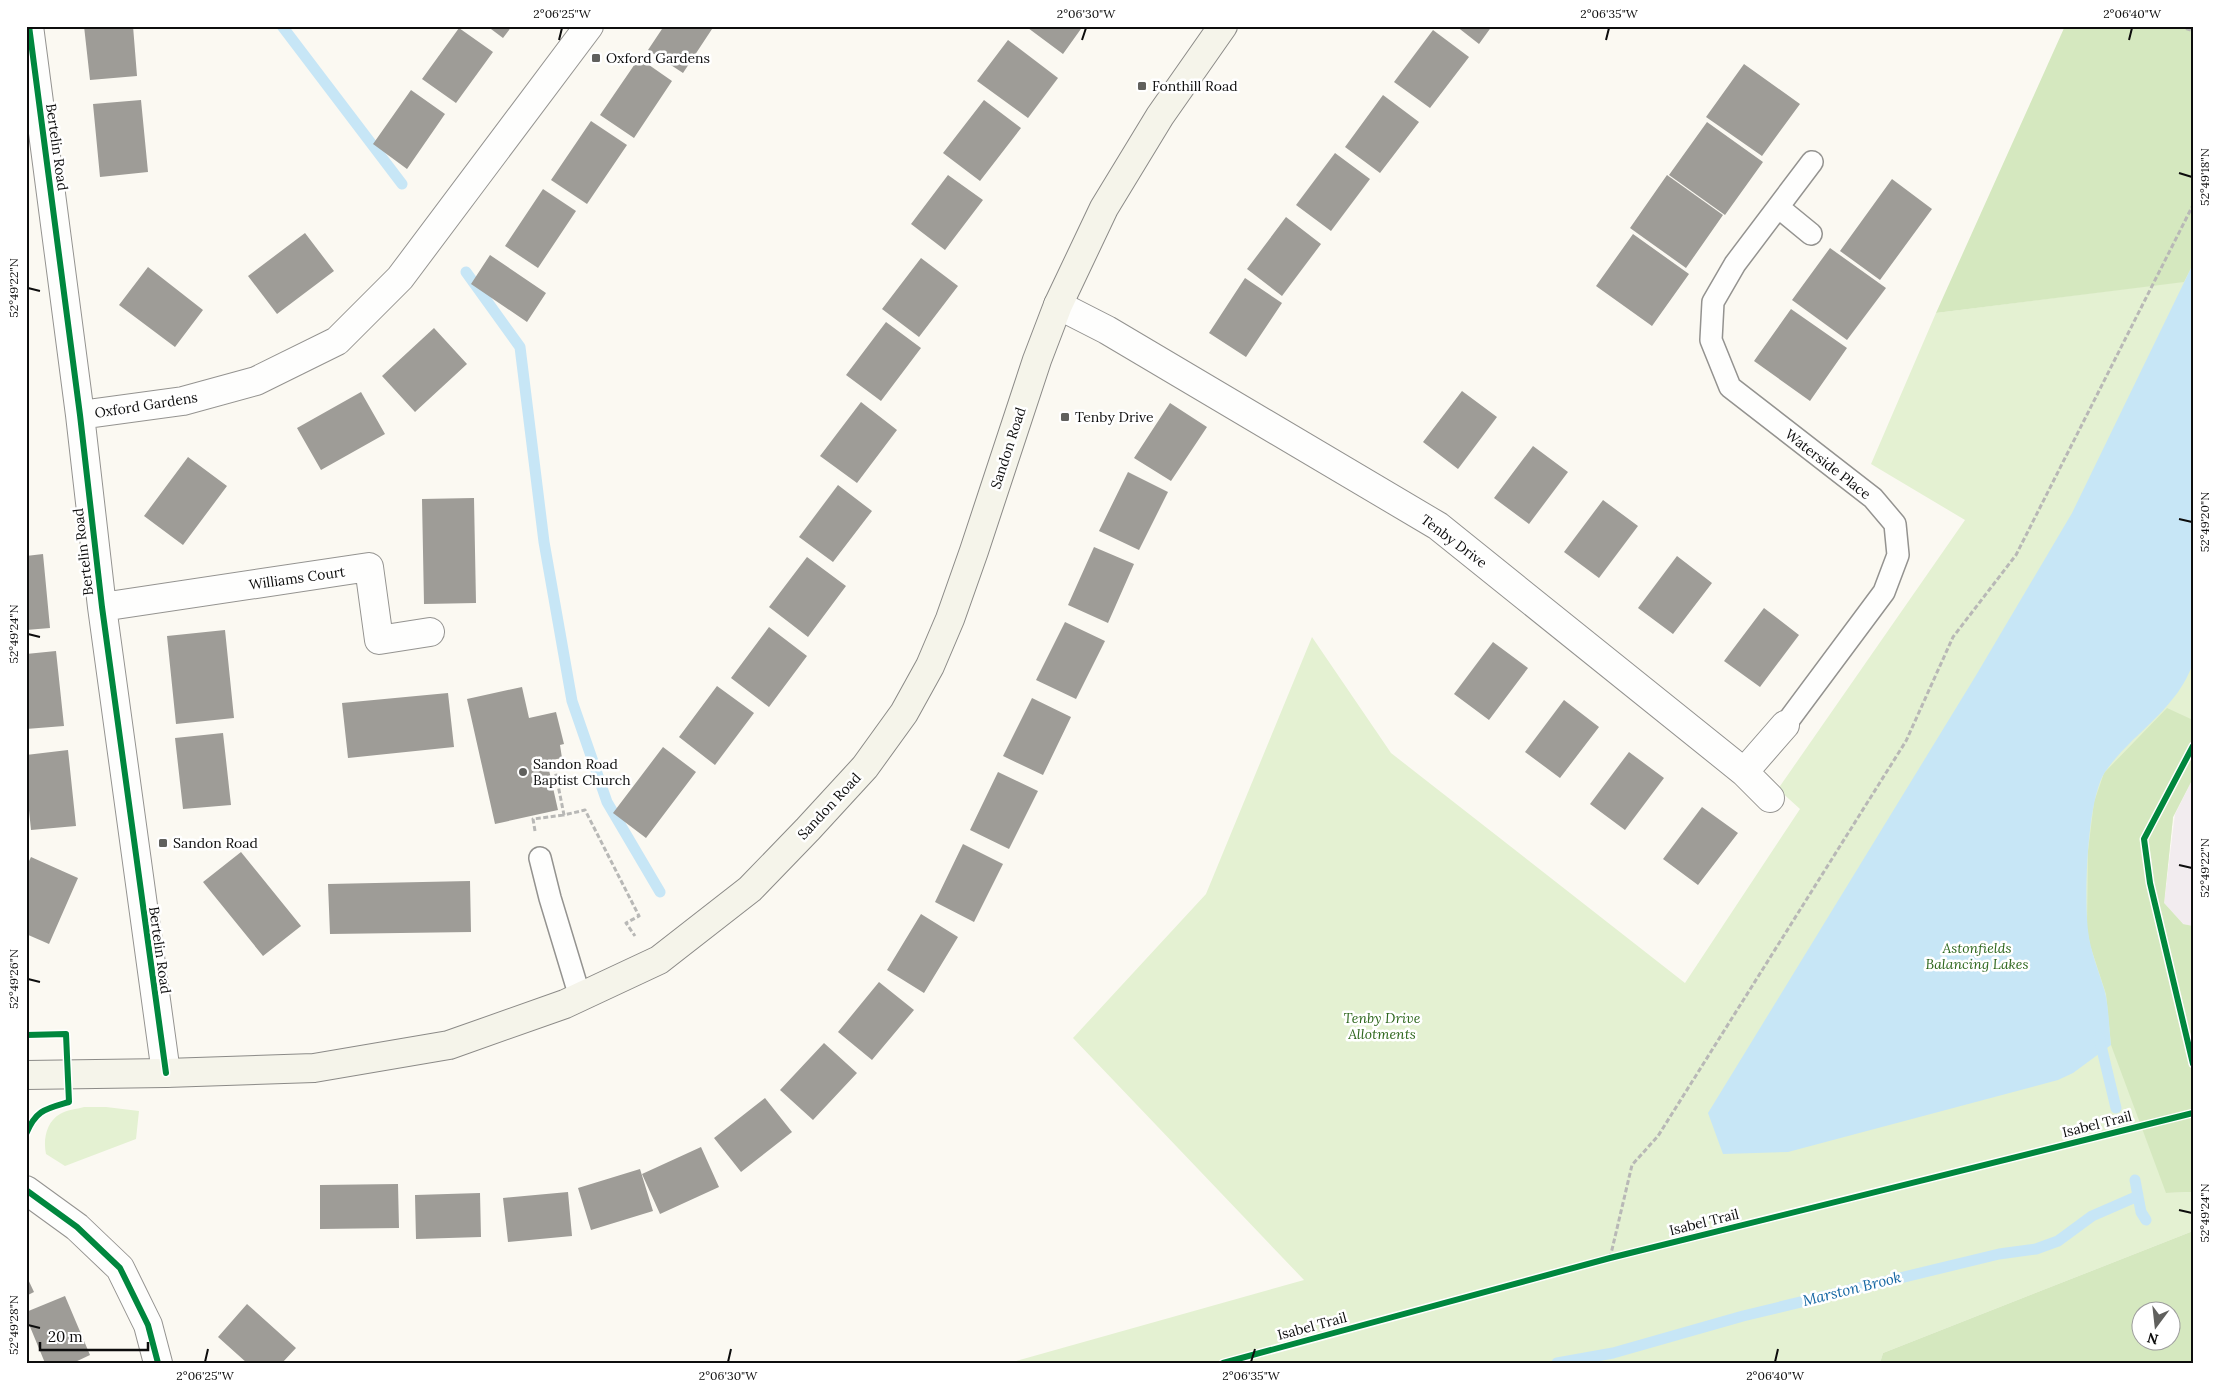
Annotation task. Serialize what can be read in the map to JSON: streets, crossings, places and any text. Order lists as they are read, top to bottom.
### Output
{
  "streets": {
    "main road": ["Sandon Road"],
    "street": [
      "Bertelin Road",
      "Oxford Gardens",
      "Tenby Drive",
      "Williams Court"
    ],
    "lane": ["Waterside Place"],
    "cycle path": ["Isabel Trail"]
  },
  "crossings": [
    ["Bertelin Road", "Oxford Gardens"],
    ["Bertelin Road", "Sandon Road"],
    ["Bertelin Road", "Williams Court"],
    ["Sandon Road", "Tenby Drive"]
  ],
  "water": ["Marston Brook"],
  "parks": ["Astonfields Balancing Lakes", "Tenby Drive Allotments"],
  "places": {
    "transit": [
      "Oxford Gardens",
      "Fonthill Road",
      "Tenby Drive",
      "Sandon Road"
    ],
    "other": ["Sandon Road Baptist Church"]
  },
  "scale_bar": "20 m",
  "north": "bottom",
  "coordinates": [
    "2°06'25\"W",
    "2°06'30\"W",
    "2°06'35\"W",
    "2°06'40\"W",
    "52°49'18\"N",
    "52°49'22\"N",
    "52°49'20\"N",
    "52°49'24\"N",
    "52°49'26\"N",
    "52°49'28\"N"
  ]
}
